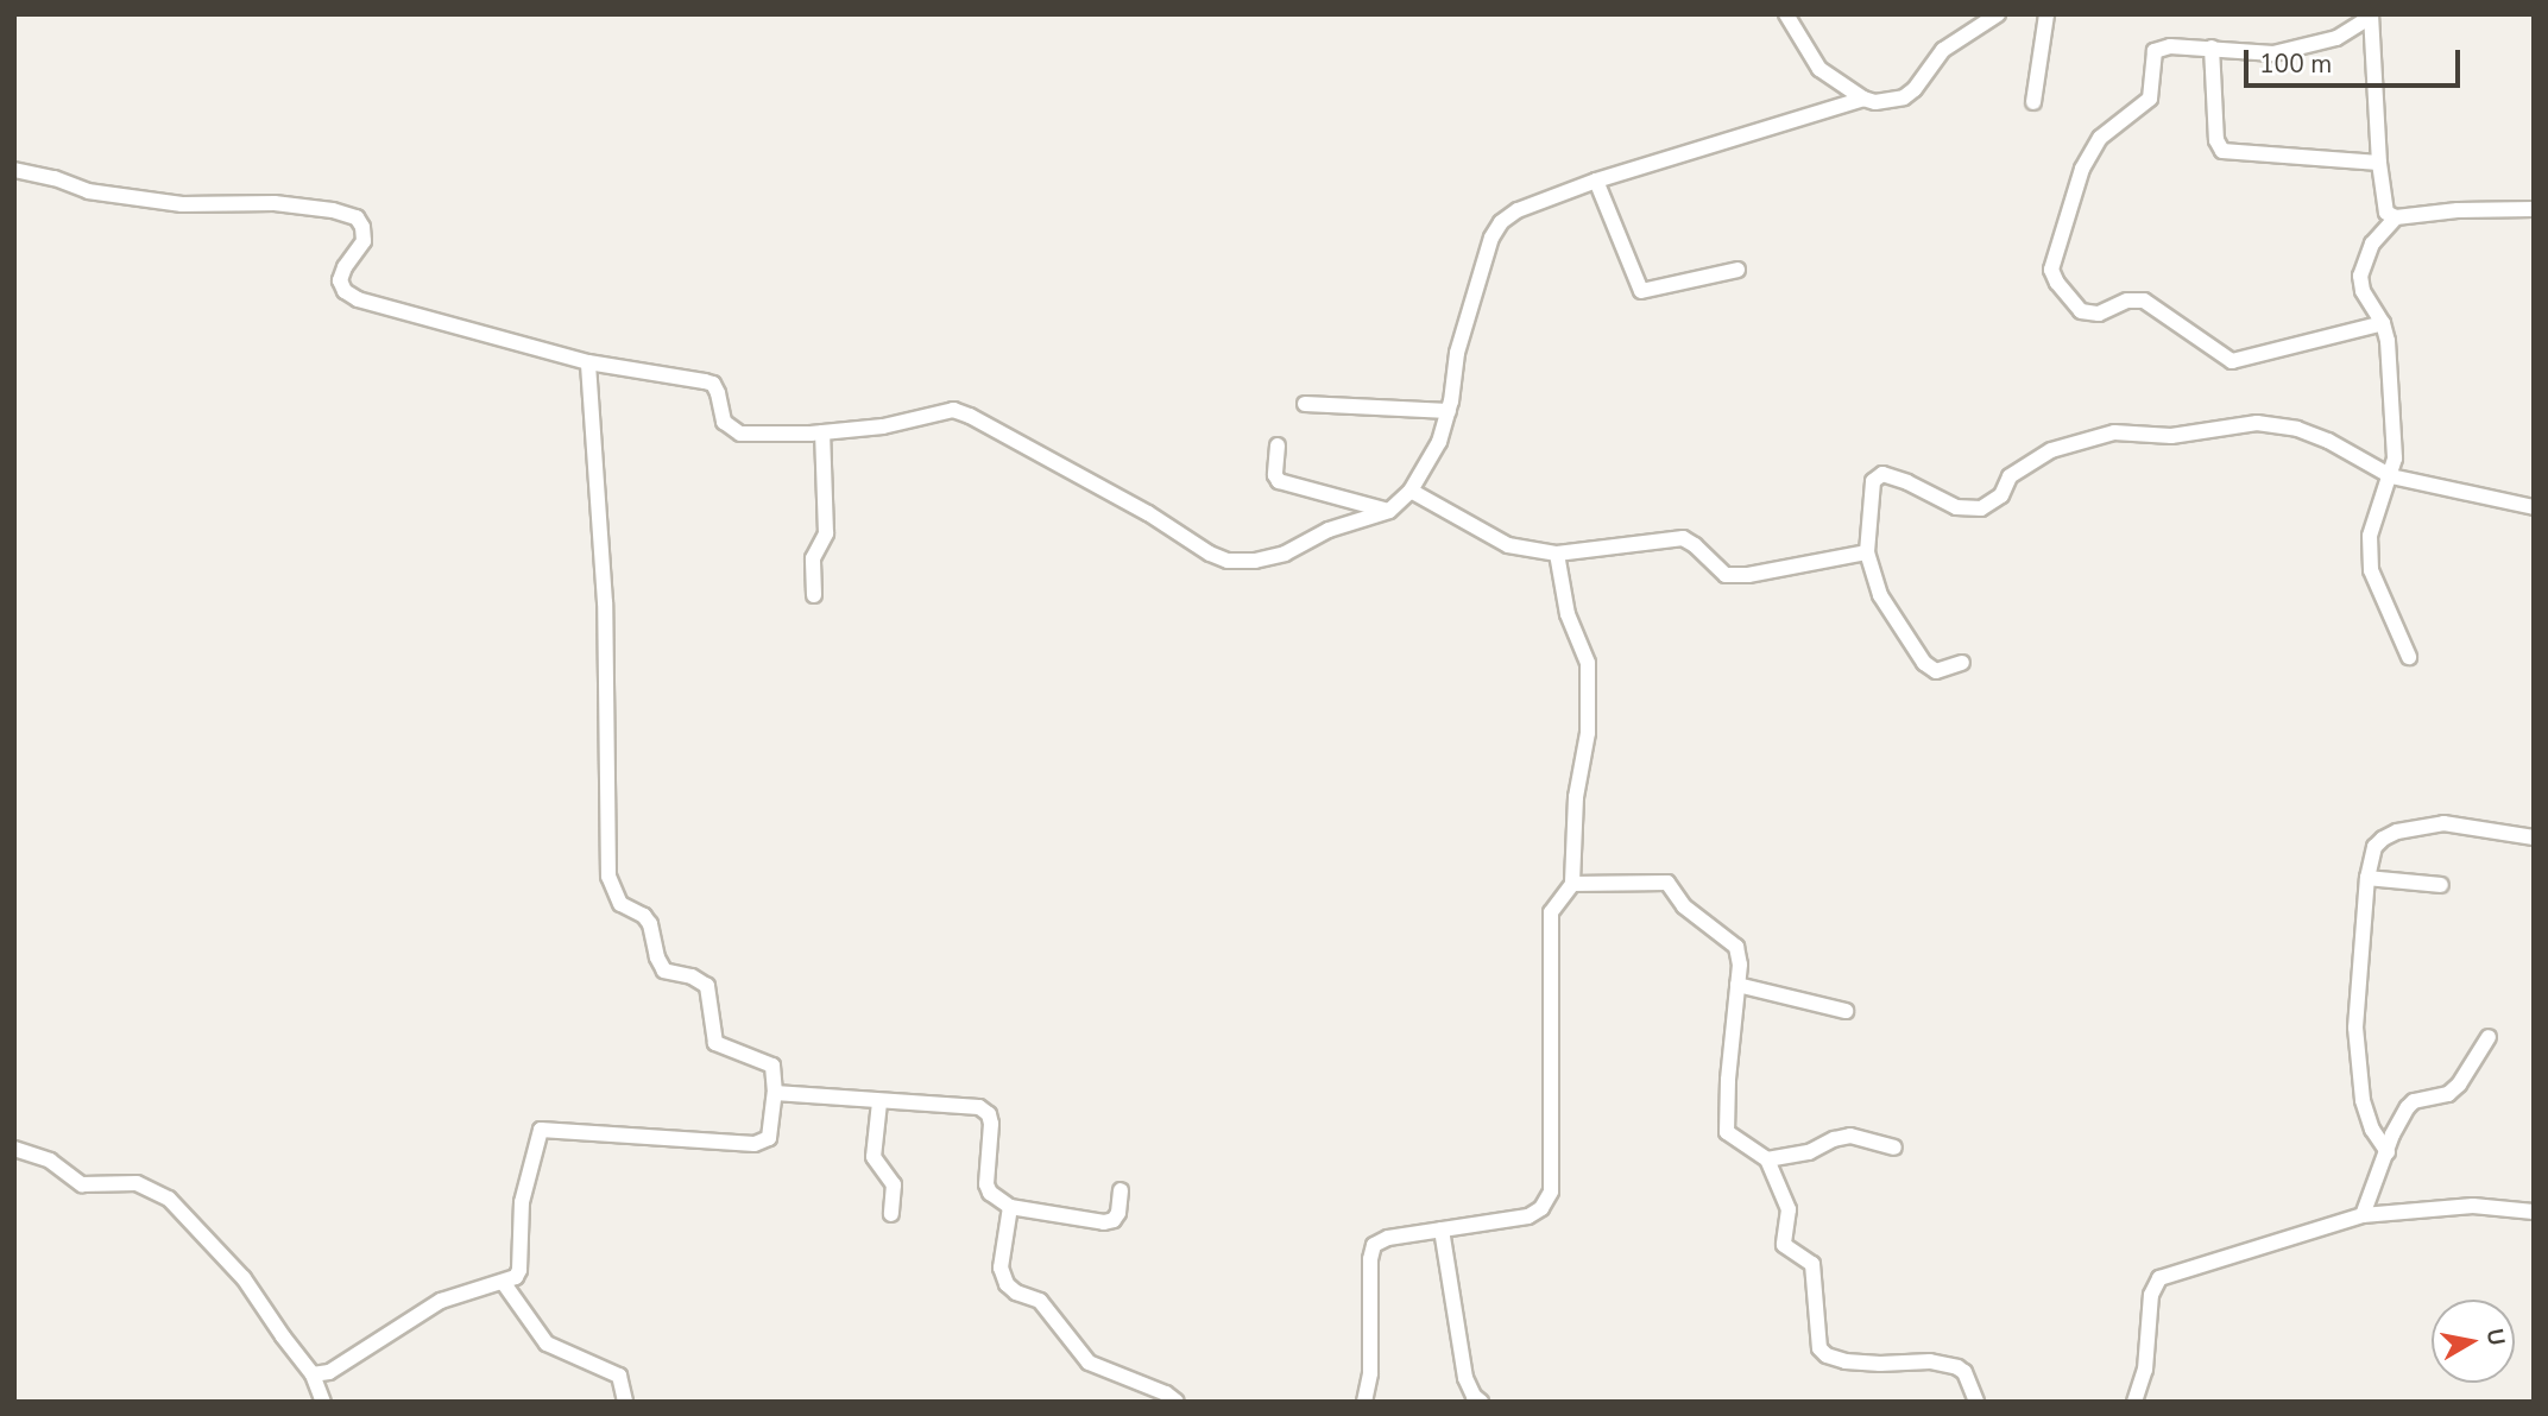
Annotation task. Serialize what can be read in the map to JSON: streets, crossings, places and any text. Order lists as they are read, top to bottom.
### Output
{
  "scale_bar": "100 m",
  "north": "right"
}
